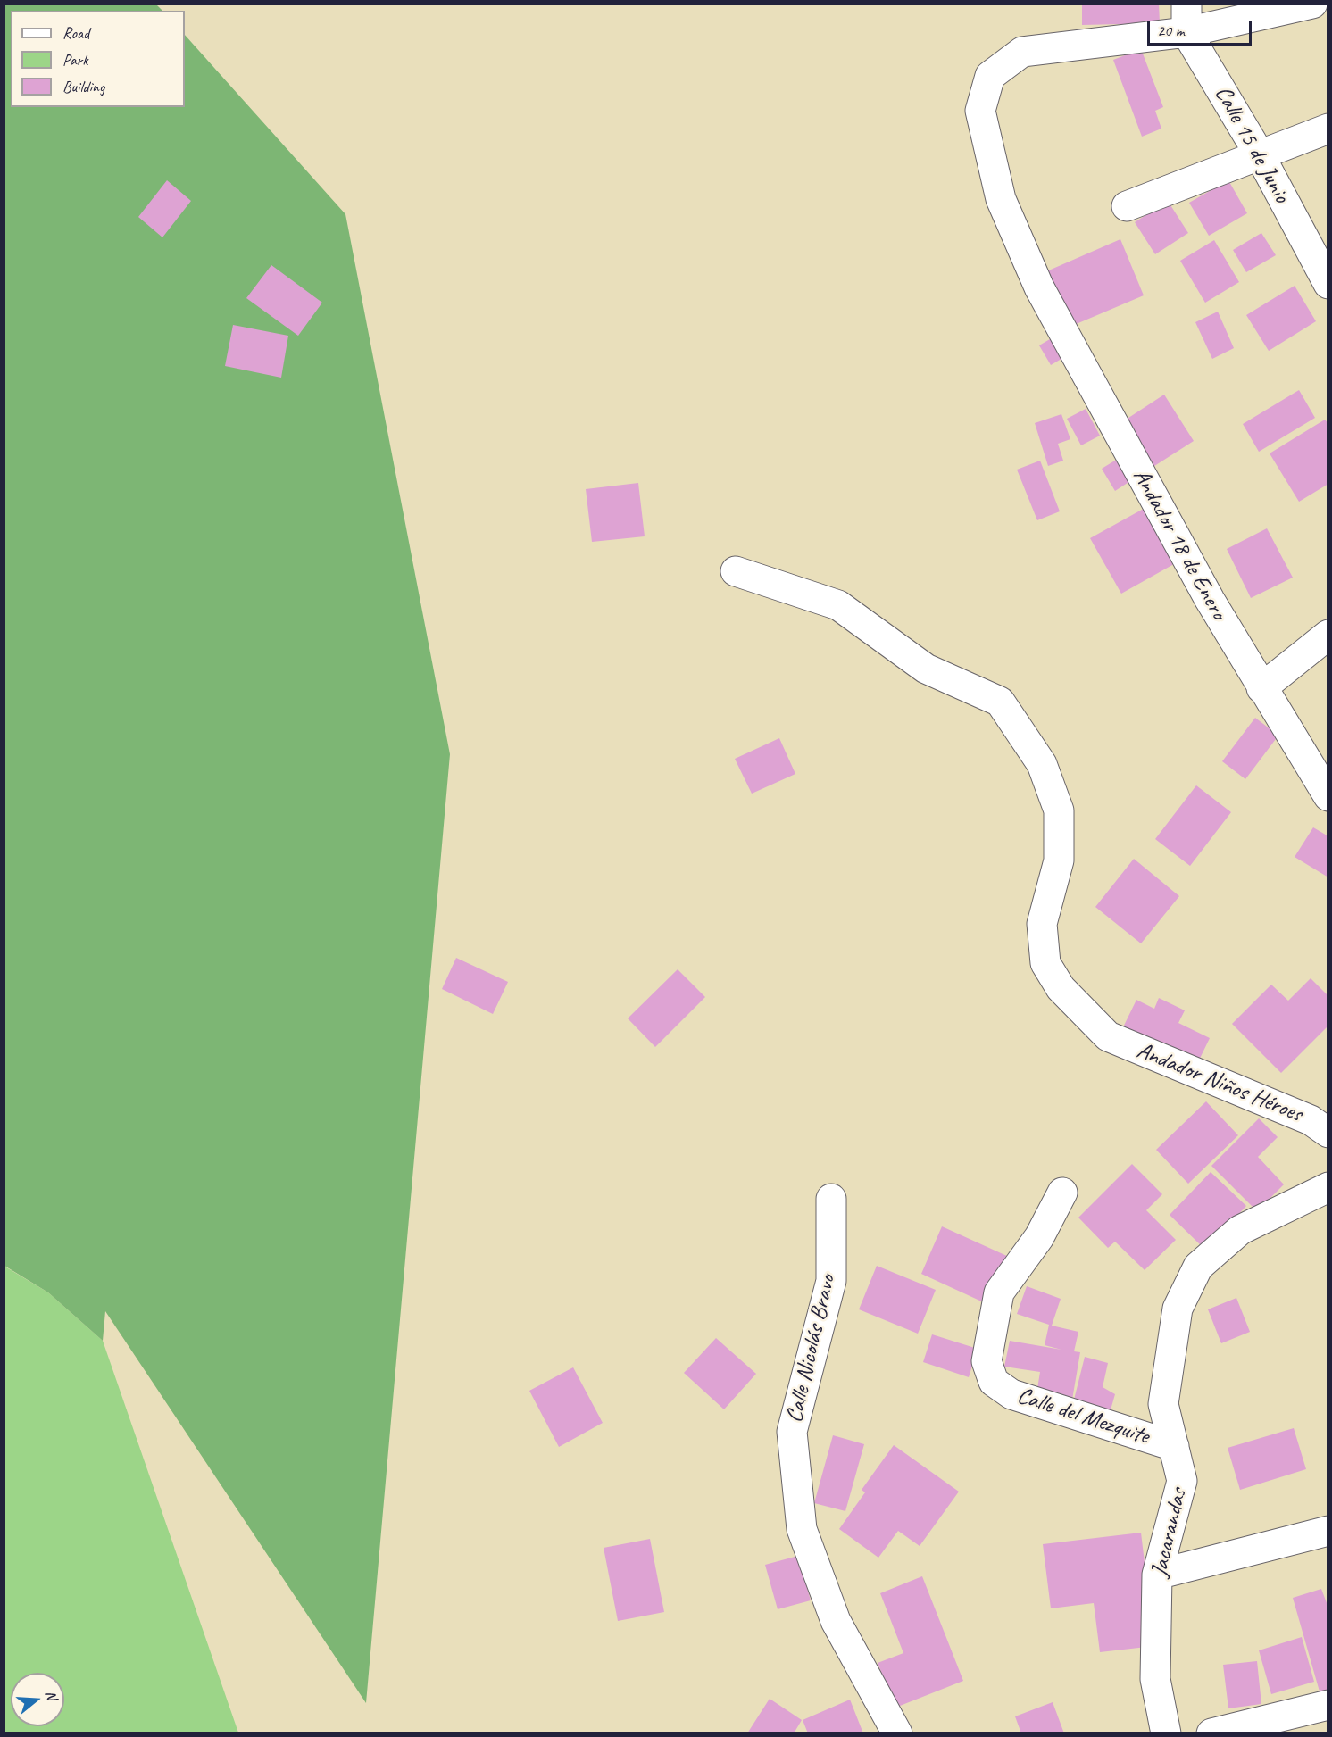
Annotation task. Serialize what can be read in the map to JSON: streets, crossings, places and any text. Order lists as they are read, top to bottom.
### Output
{
  "streets": {
    "street": [
      "Calle 15 de Junio",
      "Andador 18 de Enero",
      "Andador Niños Héroes",
      "Calle Nicolás Bravo",
      "Calle del Mezquite",
      "Jacarandas"
    ]
  },
  "crossings": [
    ["Calle 15 de Junio", "Andador 18 de Enero"],
    ["Calle del Mezquite", "Jacarandas"]
  ],
  "legend": ["Road", "Park", "Building"],
  "scale_bar": "20 m",
  "north": "right"
}
